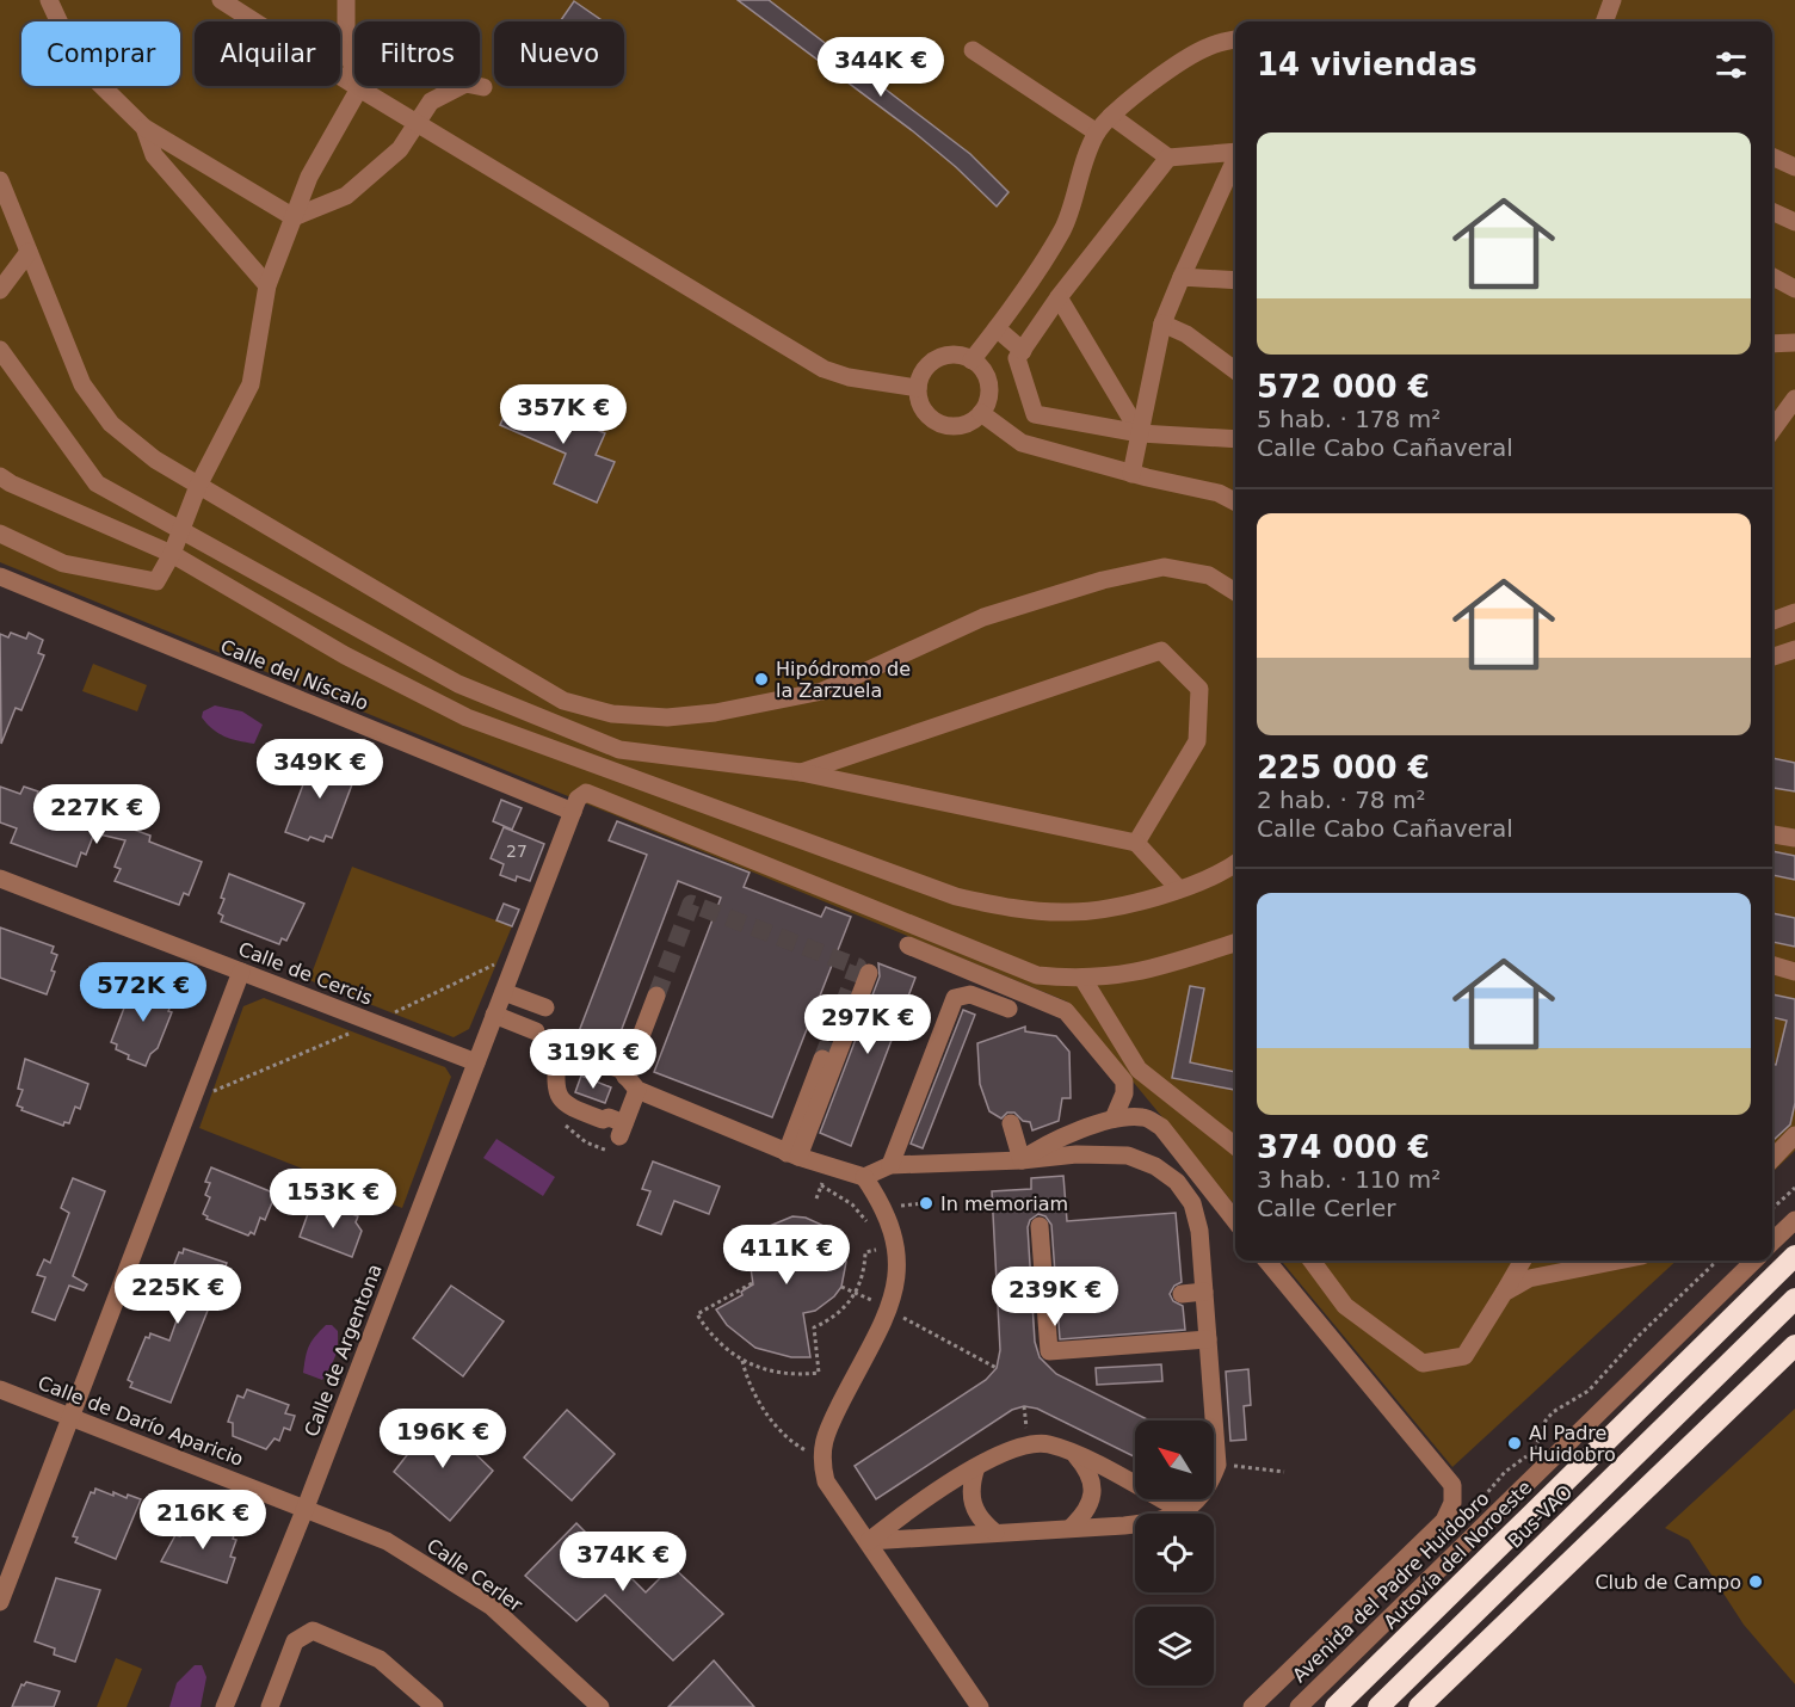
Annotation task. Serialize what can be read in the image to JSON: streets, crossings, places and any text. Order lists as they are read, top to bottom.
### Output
{
  "streets": {
    "highway": ["Bus-VAO", "Autovía del Noroeste"],
    "street": [
      "Calle del Níscalo",
      "Calle de Cercis",
      "Calle de Argentona",
      "Calle de Darío Aparicio",
      "Calle Cerler",
      "Avenida del Padre Huidobro"
    ]
  },
  "crossings": [
    ["Calle del Níscalo", "Calle de Argentona"],
    ["Calle de Cercis", "Calle de Argentona"],
    ["Calle de Argentona", "Calle de Darío Aparicio"],
    ["Calle de Argentona", "Calle Cerler"],
    ["Calle de Darío Aparicio", "Calle Cerler"]
  ],
  "places": [
    "Hipódromo de la Zarzuela",
    "In memoriam",
    "Al Padre Huidobro",
    "Club de Campo"
  ],
  "house_numbers": ["27"],
  "north": "top left",
  "page": {
    "chip": [
      "Comprar",
      "Alquilar",
      "Filtros",
      "Nuevo"
    ],
    "heading": "14 viviendas",
    "price": [
      "344K €",
      "357K €",
      "349K €",
      "227K €",
      "572K €",
      "297K €",
      "319K €",
      "153K €",
      "411K €",
      "225K €",
      "239K €",
      "196K €",
      "216K €",
      "374K €"
    ],
    "list": [
      {
        "name": "572 000 €",
        "note": "5 hab. · 178 m² · Calle Cabo Cañaveral"
      },
      {
        "name": "225 000 €",
        "note": "2 hab. · 78 m² · Calle Cabo Cañaveral"
      },
      {
        "name": "374 000 €",
        "note": "3 hab. · 110 m² · Calle Cerler"
      }
    ]
  }
}
